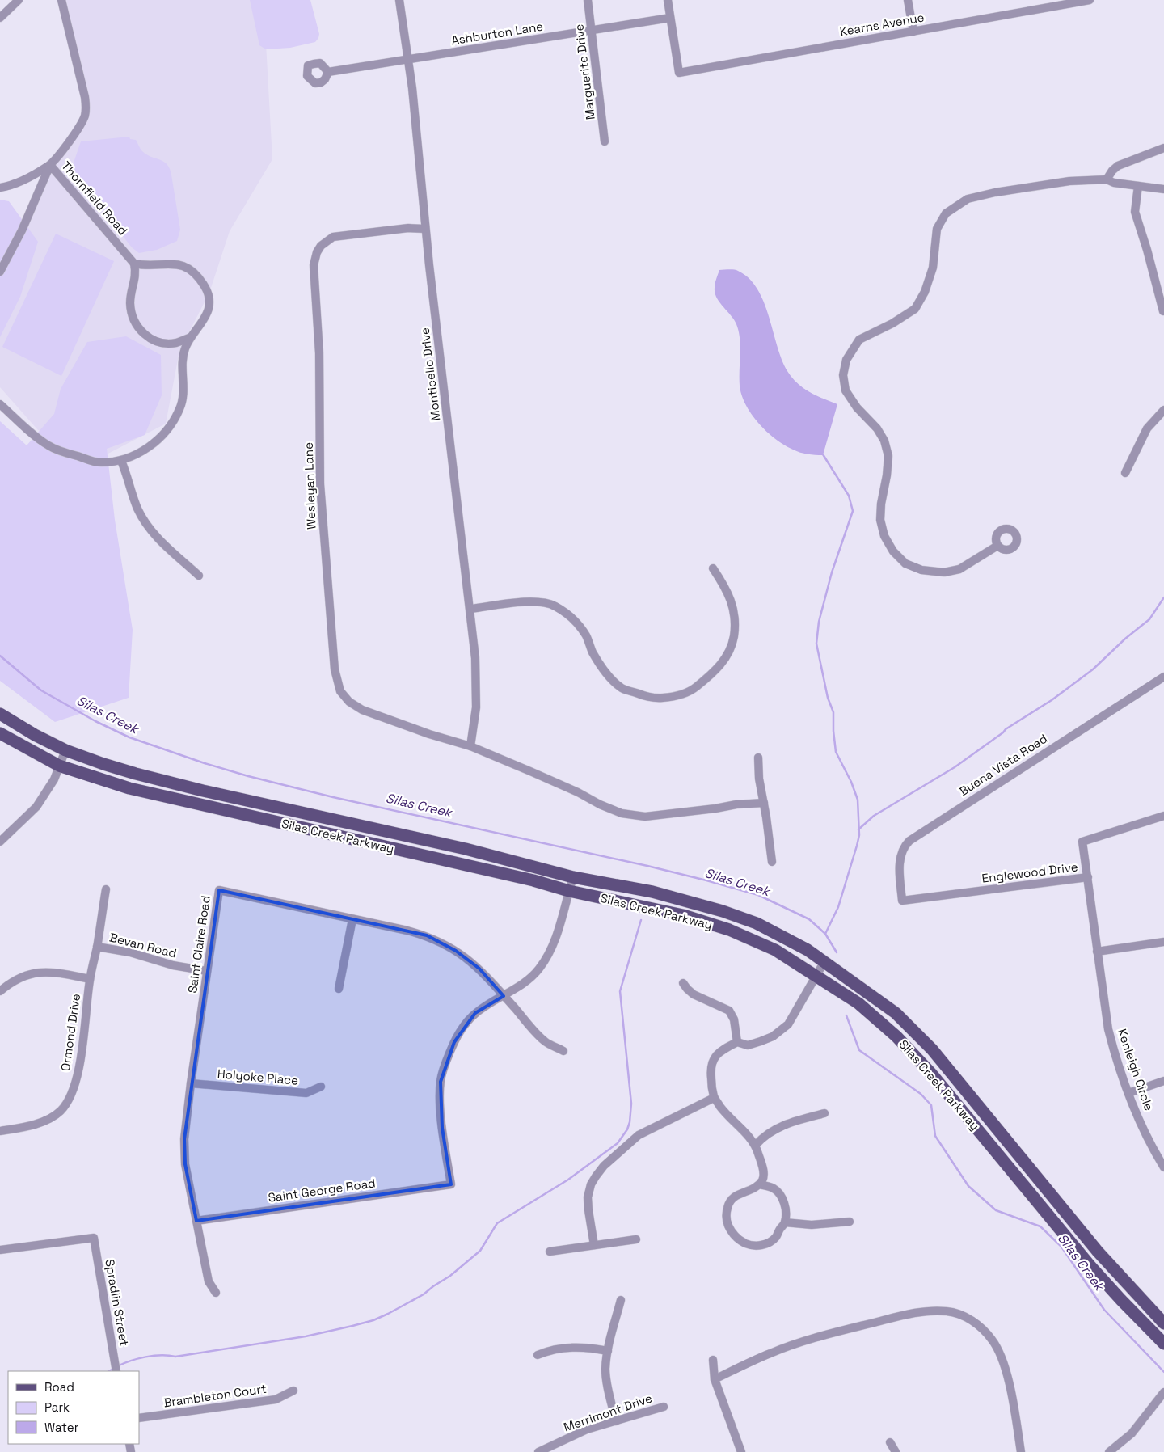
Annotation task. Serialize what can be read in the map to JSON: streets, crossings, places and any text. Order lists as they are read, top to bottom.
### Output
{
  "streets": {
    "main road": ["Silas Creek Parkway"],
    "street": [
      "Kearns Avenue",
      "Ashburton Lane",
      "Marguerite Drive",
      "Thornfield Road",
      "Monticello Drive",
      "Wesleyan Lane",
      "Buena Vista Road",
      "Englewood Drive",
      "Saint Claire Road",
      "Bevan Road",
      "Ormond Drive",
      "Kenleigh Circle",
      "Holyoke Place",
      "Saint George Road",
      "Spradlin Street",
      "Brambleton Court",
      "Merrimont Drive"
    ]
  },
  "crossings": [
    ["Kearns Avenue", "Ashburton Lane"],
    ["Ashburton Lane", "Marguerite Drive"],
    ["Ashburton Lane", "Monticello Drive"],
    ["Monticello Drive", "Wesleyan Lane"],
    ["Buena Vista Road", "Englewood Drive"],
    ["Englewood Drive", "Kenleigh Circle"],
    ["Saint Claire Road", "Bevan Road"],
    ["Saint Claire Road", "Holyoke Place"],
    ["Saint Claire Road", "Saint George Road"],
    ["Bevan Road", "Ormond Drive"]
  ],
  "water": ["Silas Creek"],
  "legend": ["Road", "Park", "Water"]
}
